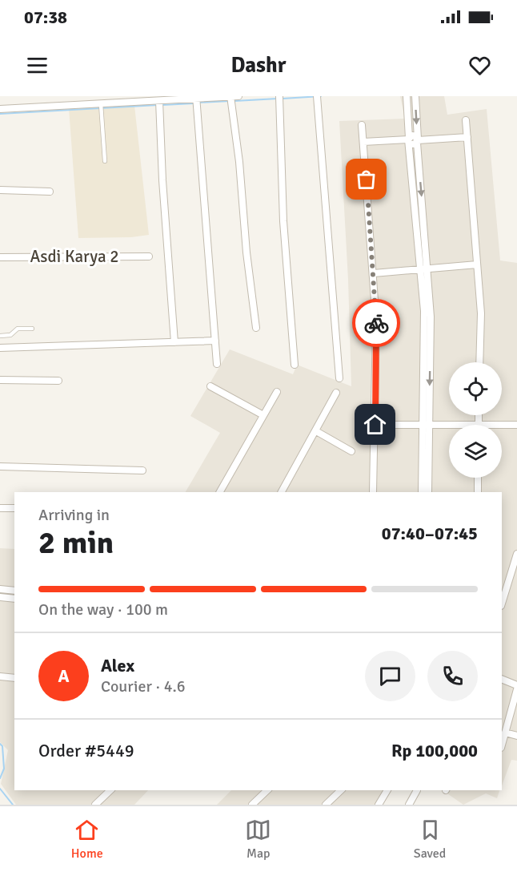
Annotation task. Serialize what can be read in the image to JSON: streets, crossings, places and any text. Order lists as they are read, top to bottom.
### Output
{
  "streets": {
    "street": ["Asdi Karya 2"]
  },
  "page": {
    "status": "07:38",
    "header": "Dashr",
    "heading": ["2 min", "Arriving in", "07:40–07:45"],
    "panel": [
      "Alex",
      "Courier · 4.6",
      "Order #5449",
      "Rp 100,000"
    ],
    "bar": "On the way · 100 m",
    "round": "A",
    "tabs": ["Home", "Map", "Saved"]
  }
}
